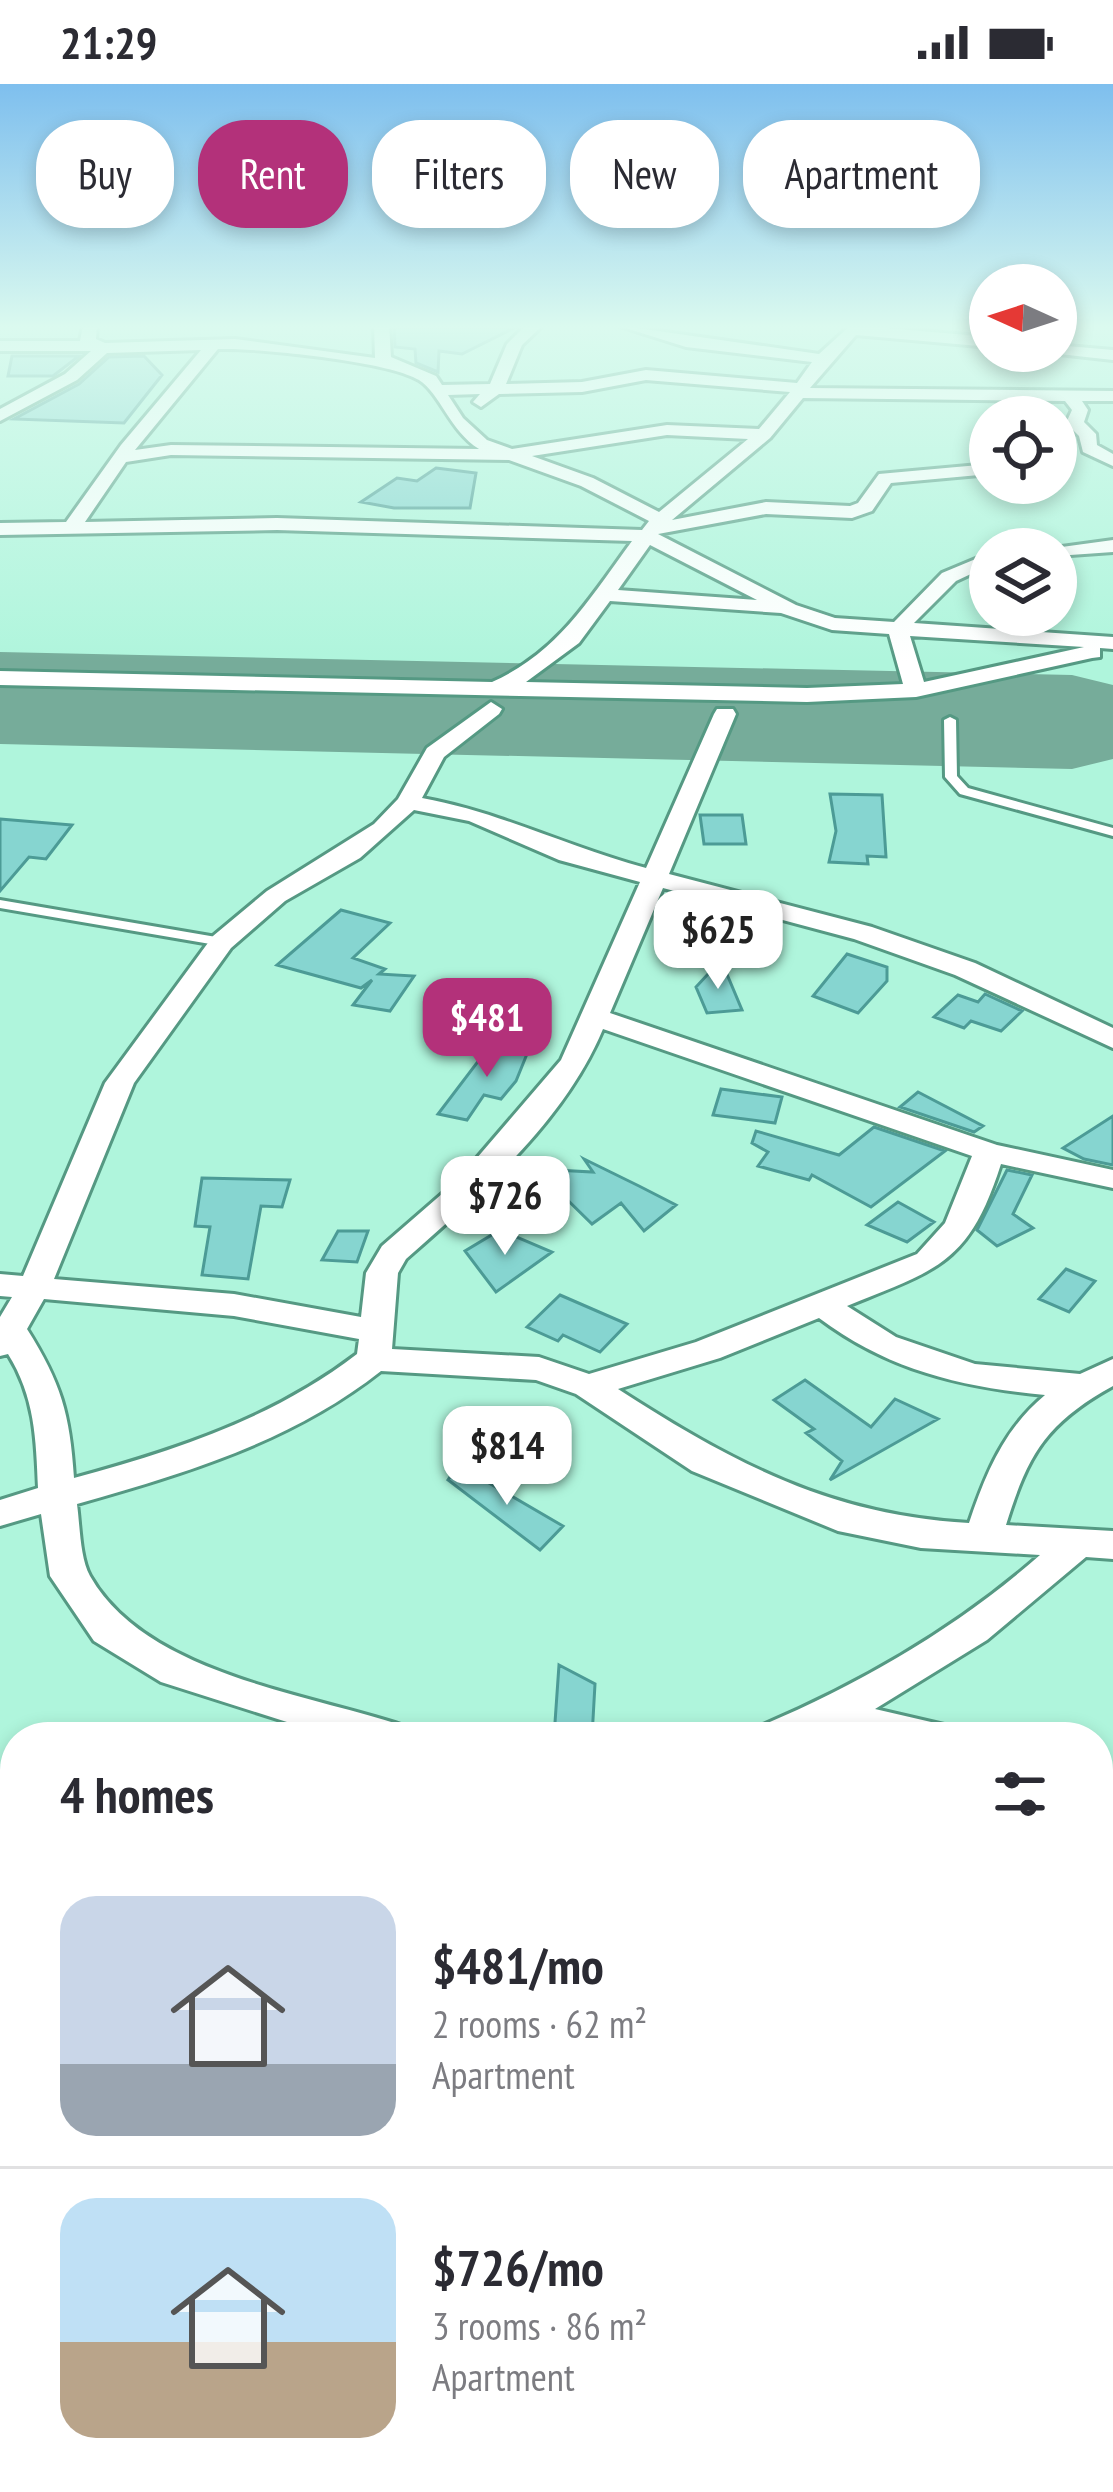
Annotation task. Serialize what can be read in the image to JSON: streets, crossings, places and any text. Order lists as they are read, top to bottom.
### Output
{
  "north": "left",
  "page": {
    "status": "21:29",
    "chip": [
      "Buy",
      "Rent",
      "Filters",
      "New",
      "Apartment"
    ],
    "price": [
      "$625",
      "$481",
      "$726",
      "$814"
    ],
    "heading": "4 homes",
    "list": [
      {
        "name": "$481/mo",
        "note": "2 rooms · 62 m² · Apartment"
      },
      {
        "name": "$726/mo",
        "note": "3 rooms · 86 m² · Apartment"
      }
    ]
  }
}
